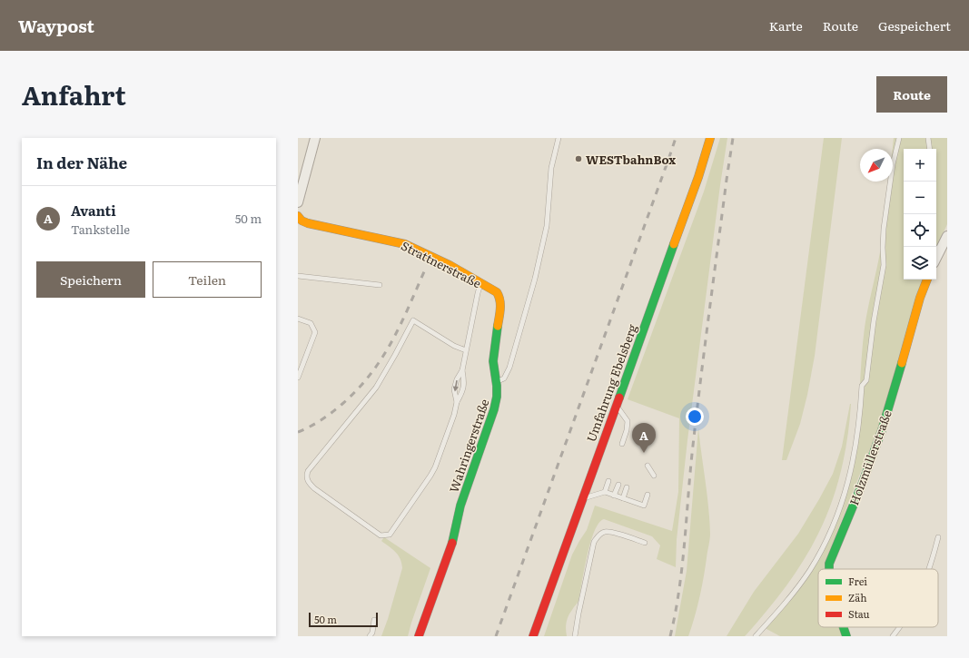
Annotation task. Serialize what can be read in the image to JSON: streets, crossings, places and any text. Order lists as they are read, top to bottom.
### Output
{
  "streets": {
    "street": [
      "Strattnerstraße",
      "Umfahrung Ebelsberg",
      "Wahringerstraße",
      "Holzmüllerstraße"
    ]
  },
  "crossings": [
    ["Strattnerstraße", "Wahringerstraße"]
  ],
  "places": ["WESTbahnBox"],
  "legend": ["Frei", "Zäh", "Stau"],
  "scale_bar": "50 m",
  "north": "bottom left",
  "page": {
    "header": "Waypost",
    "nav": ["Karte", "Route", "Gespeichert"],
    "title": "Anfahrt",
    "buttons": [
      "Route",
      ["Speichern", "Teilen"]
    ],
    "heading": "In der Nähe",
    "map_buttons": ["+", "−"],
    "list": [
      {
        "mark": "A",
        "name": "Avanti",
        "note": "Tankstelle",
        "value": "50 m"
      }
    ],
    "pins": "A",
    "scale": "50 m"
  }
}
